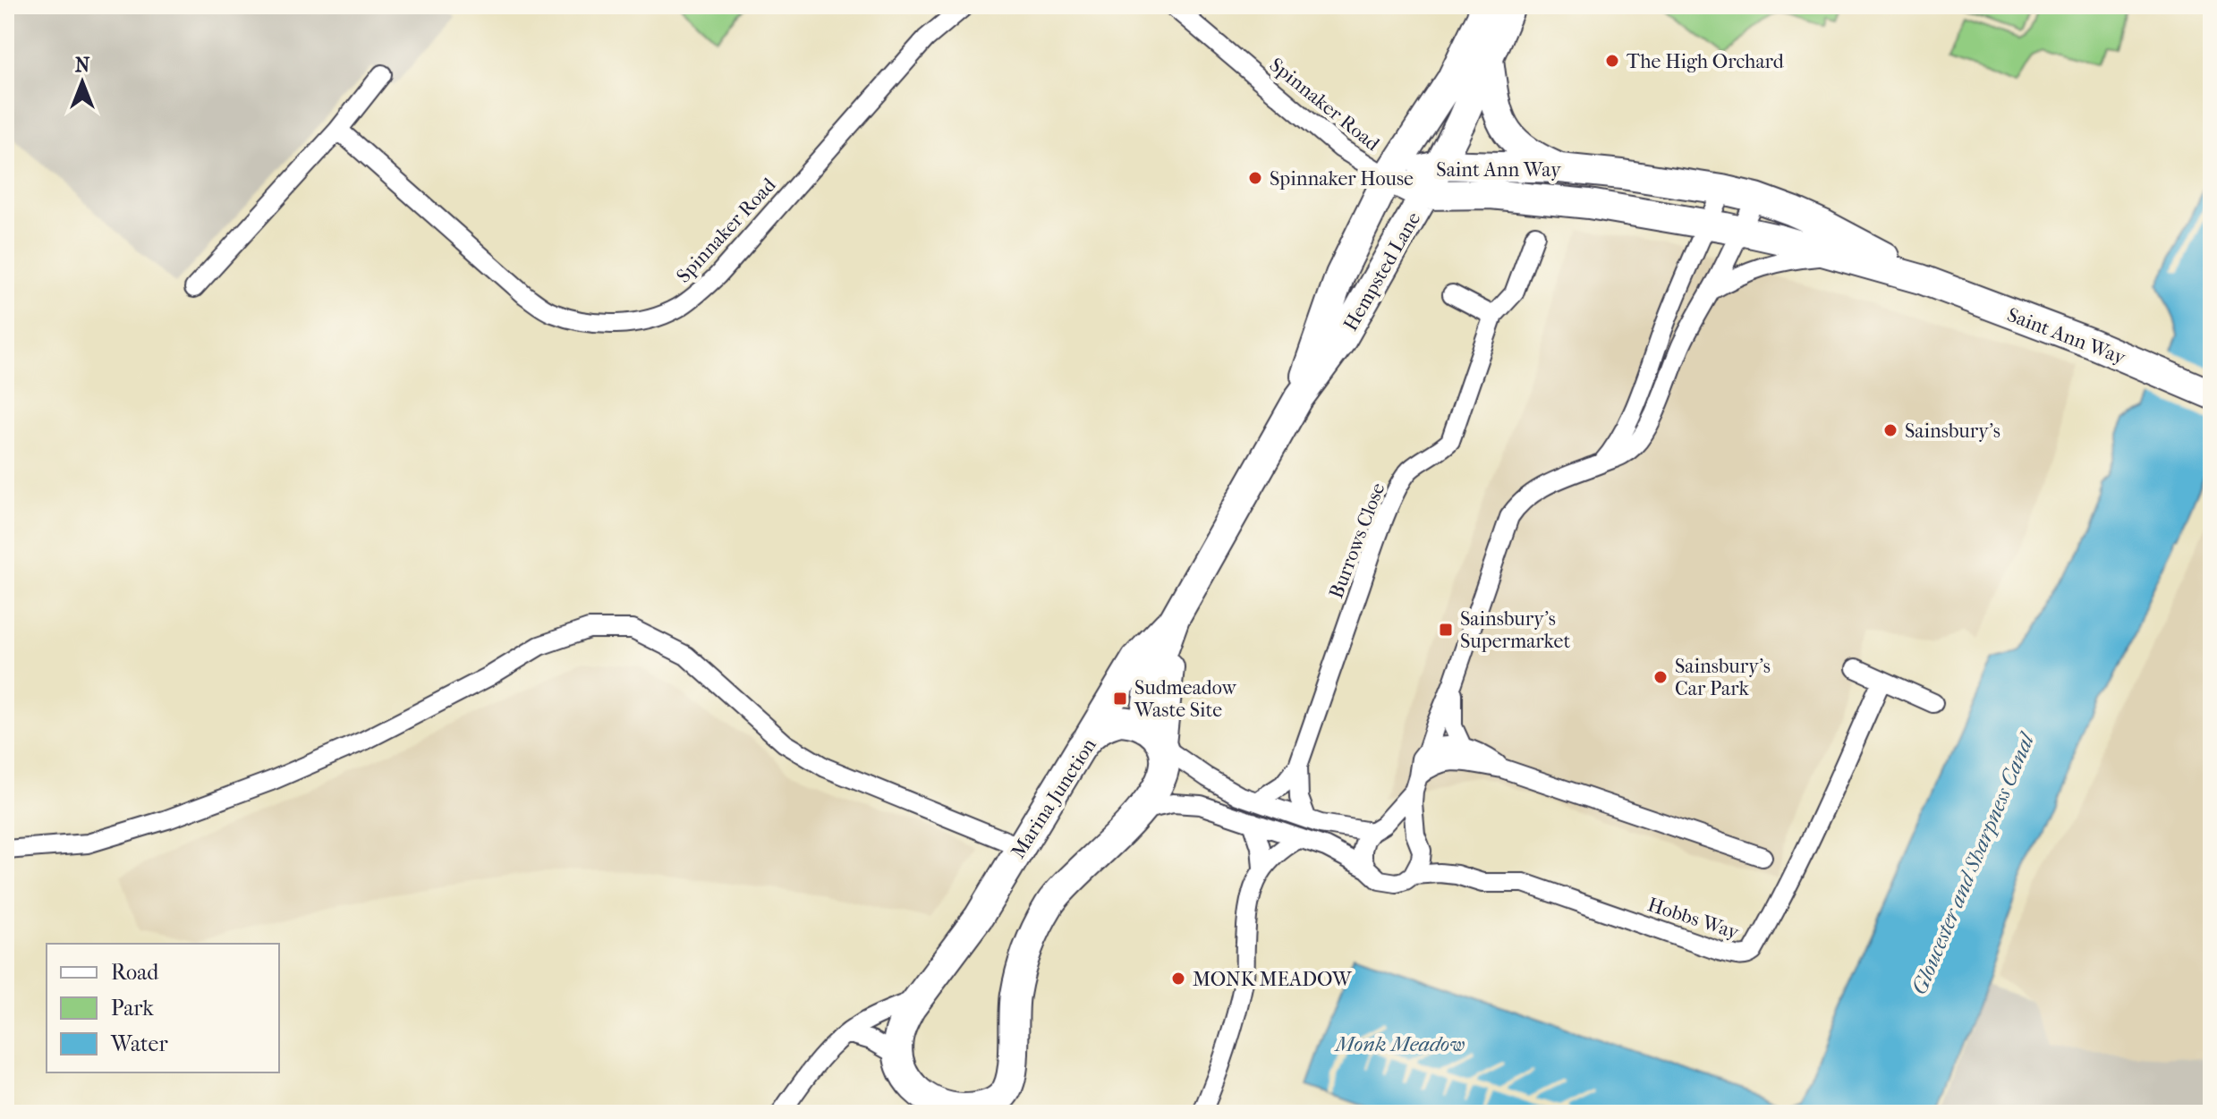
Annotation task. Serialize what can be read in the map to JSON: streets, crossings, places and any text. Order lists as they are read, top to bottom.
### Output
{
  "streets": {
    "main road": ["Saint Ann Way", "Hempsted Lane", "Marina Junction"],
    "street": ["Spinnaker Road", "Burrows Close", "Hobbs Way"]
  },
  "crossings": [
    ["Spinnaker Road", "Saint Ann Way"],
    ["Spinnaker Road", "Hempsted Lane"],
    ["Saint Ann Way", "Hempsted Lane"],
    ["Hempsted Lane", "Marina Junction"]
  ],
  "water": ["Gloucester and Sharpness Canal", "Monk Meadow"],
  "places": {
    "other": [
      "The High Orchard",
      "Spinnaker House",
      "Sainsbury's",
      "Sainsbury's Car Park",
      "MONK MEADOW"
    ],
    "transit": ["Sainsbury's Supermarket", "Sudmeadow Waste Site"]
  },
  "legend": ["Road", "Park", "Water"],
  "north": "top"
}
